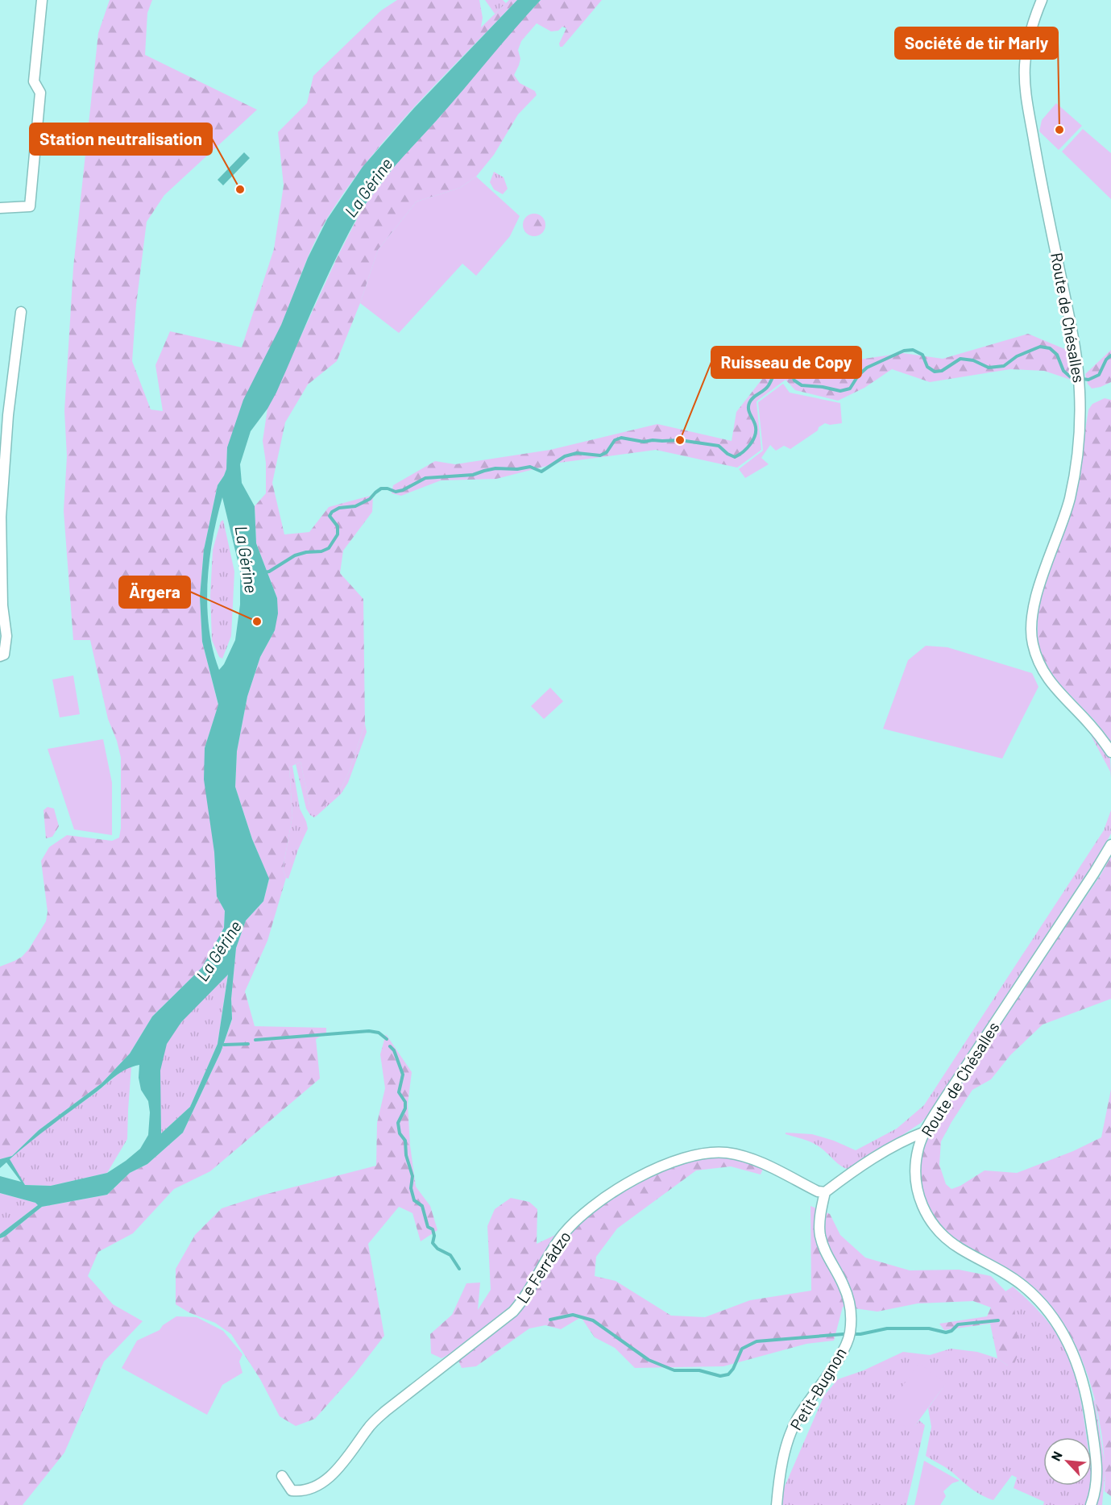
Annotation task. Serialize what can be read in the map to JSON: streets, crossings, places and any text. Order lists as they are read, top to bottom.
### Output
{
  "streets": {
    "street": ["Route de Chésalles", "Le Ferrâdzo", "Petit-Bugnon"]
  },
  "crossings": [
    ["Le Ferrâdzo", "Petit-Bugnon"]
  ],
  "water": ["La Gérine"],
  "places": [
    "Société de tir Marly",
    "Station neutralisation",
    "Ruisseau de Copy",
    "Ärgera"
  ],
  "north": "top left"
}
